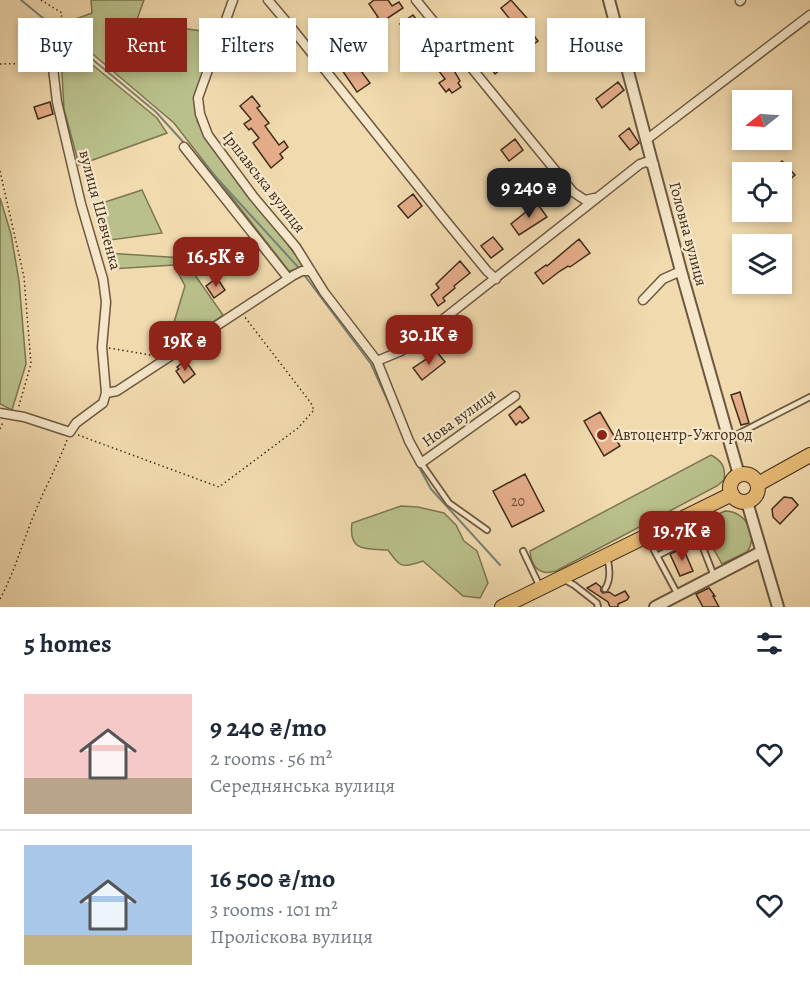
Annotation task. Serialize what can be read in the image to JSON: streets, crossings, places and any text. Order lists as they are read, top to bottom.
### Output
{
  "streets": {
    "street": [
      "Іршавська вулиця",
      "вулиця Шевченка",
      "Головна вулиця",
      "Нова вулиця"
    ]
  },
  "crossings": [
    ["Іршавська вулиця", "Нова вулиця"]
  ],
  "places": ["Автоцентр-Ужгород"],
  "house_numbers": ["20"],
  "north": "left",
  "page": {
    "chip": [
      "Buy",
      "Rent",
      "Filters",
      "New",
      "Apartment",
      "House"
    ],
    "price": [
      "9 240 ₴",
      "16.5K ₴",
      "30.1K ₴",
      "19K ₴",
      "19.7K ₴"
    ],
    "heading": "5 homes",
    "list": [
      {
        "name": "9 240 ₴/mo",
        "note": "2 rooms · 56 m² · Середнянська вулиця"
      },
      {
        "name": "16 500 ₴/mo",
        "note": "3 rooms · 101 m² · Проліскова вулиця"
      }
    ]
  }
}
